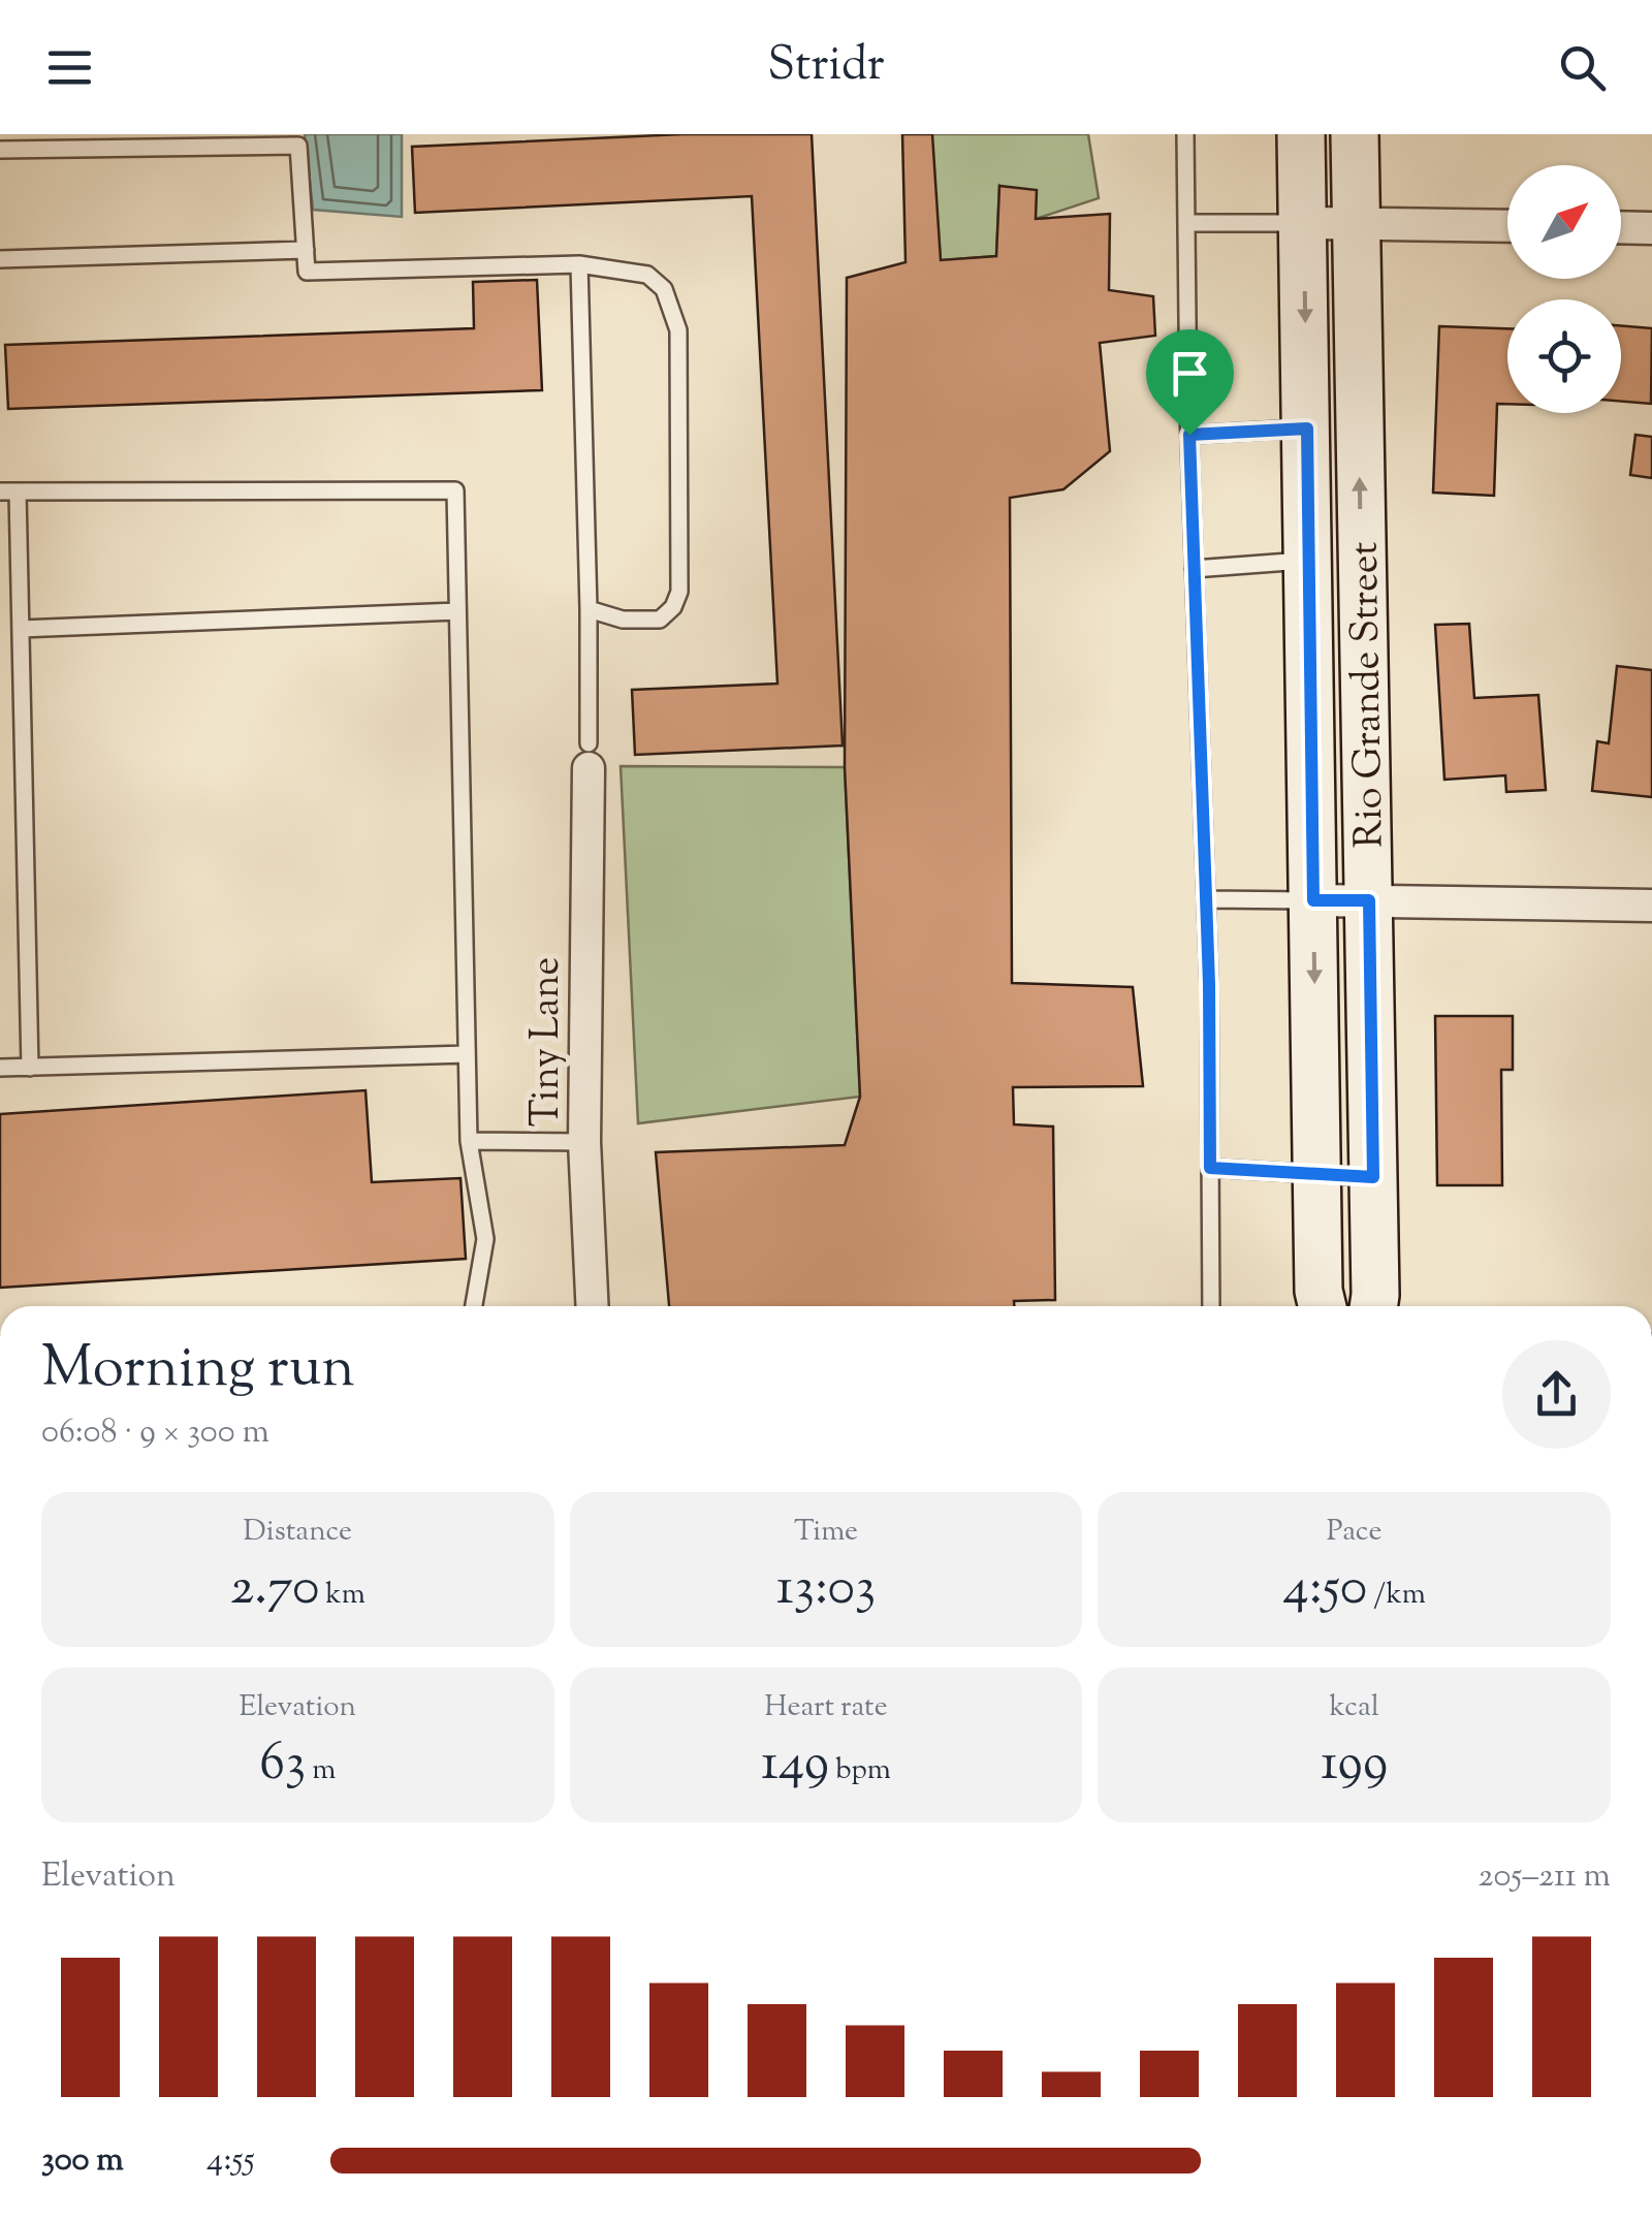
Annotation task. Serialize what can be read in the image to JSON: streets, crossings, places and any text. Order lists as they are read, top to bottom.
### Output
{
  "streets": {
    "street": ["Rio Grande Street", "Tiny Lane"]
  },
  "north": "top right",
  "page": {
    "header": "Stridr",
    "heading": ["Morning run", "06:08 · 9 × 300 m"],
    "stats": [
      ["Distance", "2.70 km"],
      ["Time", "13:03"],
      ["Pace", "4:50 /km"],
      ["Elevation", "63 m"],
      ["Heart rate", "149 bpm"],
      ["kcal", "199"]
    ],
    "chart": ["Elevation", "205–211 m"],
    "list": [
      {
        "name": "300 m",
        "note": "4:55"
      }
    ]
  }
}
